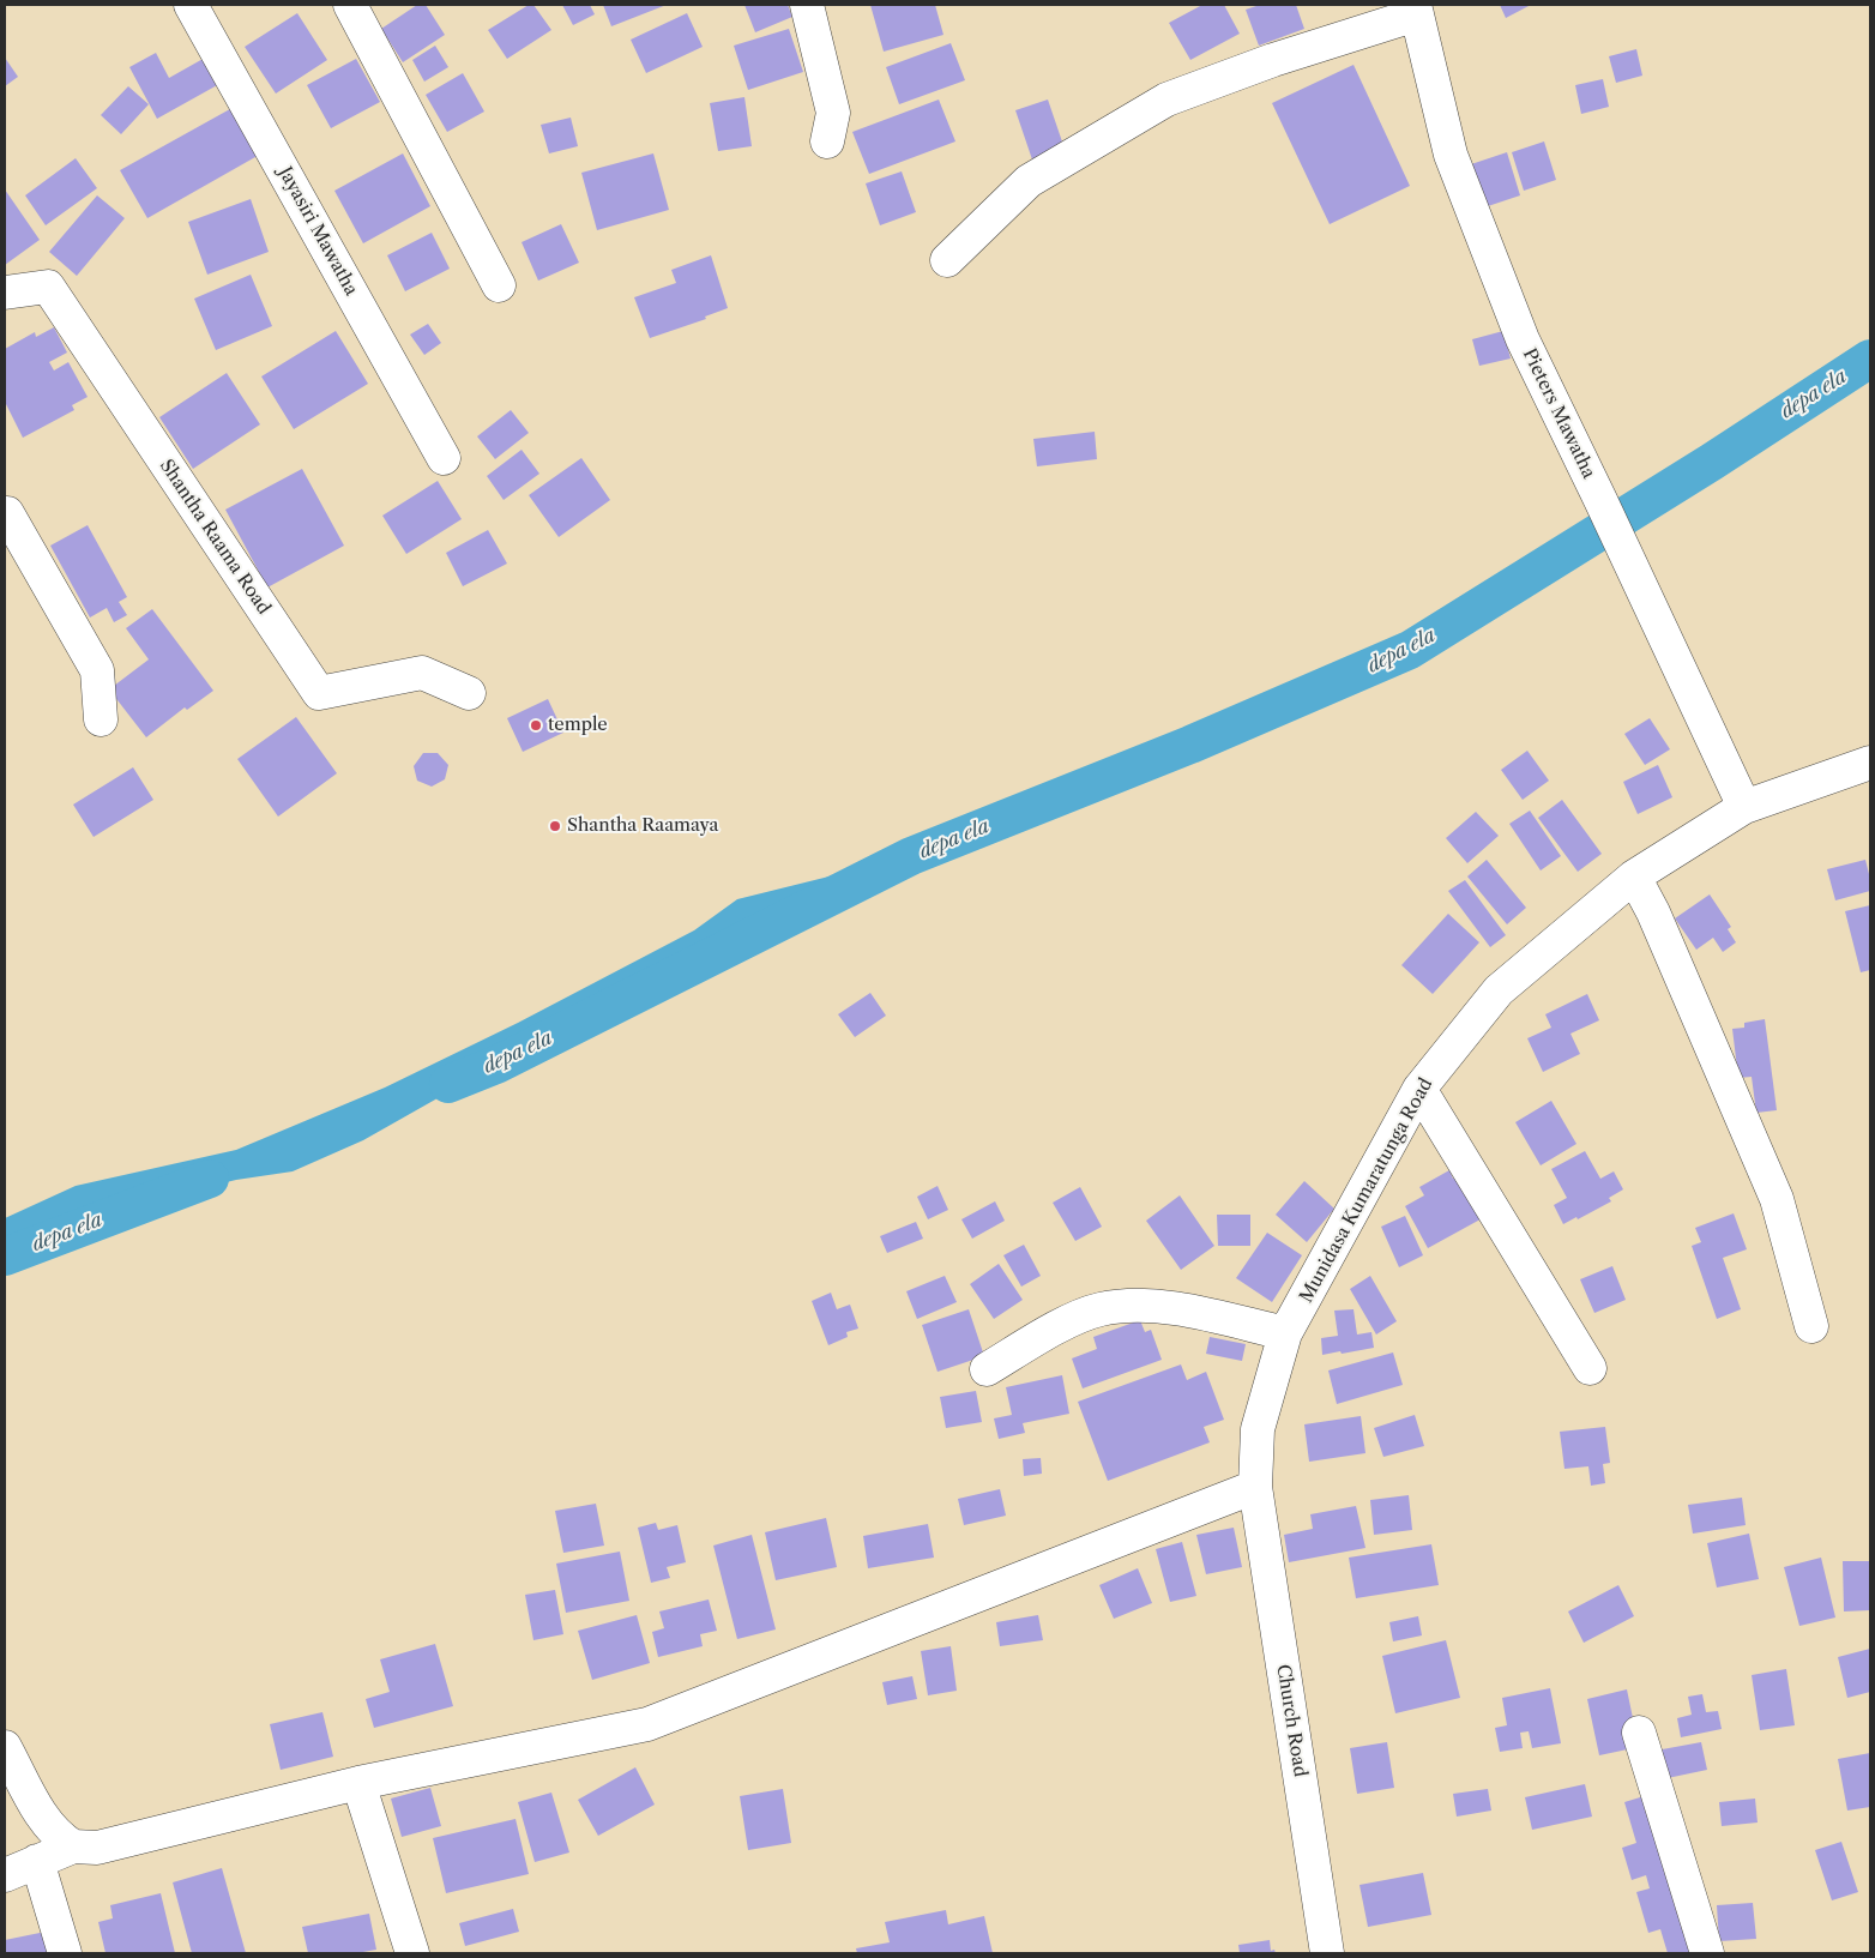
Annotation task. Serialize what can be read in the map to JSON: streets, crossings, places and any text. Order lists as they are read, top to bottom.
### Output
{
  "streets": {
    "street": [
      "Jayasiri Mawatha",
      "Pieters Mawatha",
      "Shantha Raama Road",
      "Munidasa Kumaratunga Road",
      "Church Road"
    ]
  },
  "crossings": [
    ["Pieters Mawatha", "Munidasa Kumaratunga Road"],
    ["Munidasa Kumaratunga Road", "Church Road"]
  ],
  "water": ["depa ela"],
  "places": ["temple", "Shantha Raamaya"]
}
